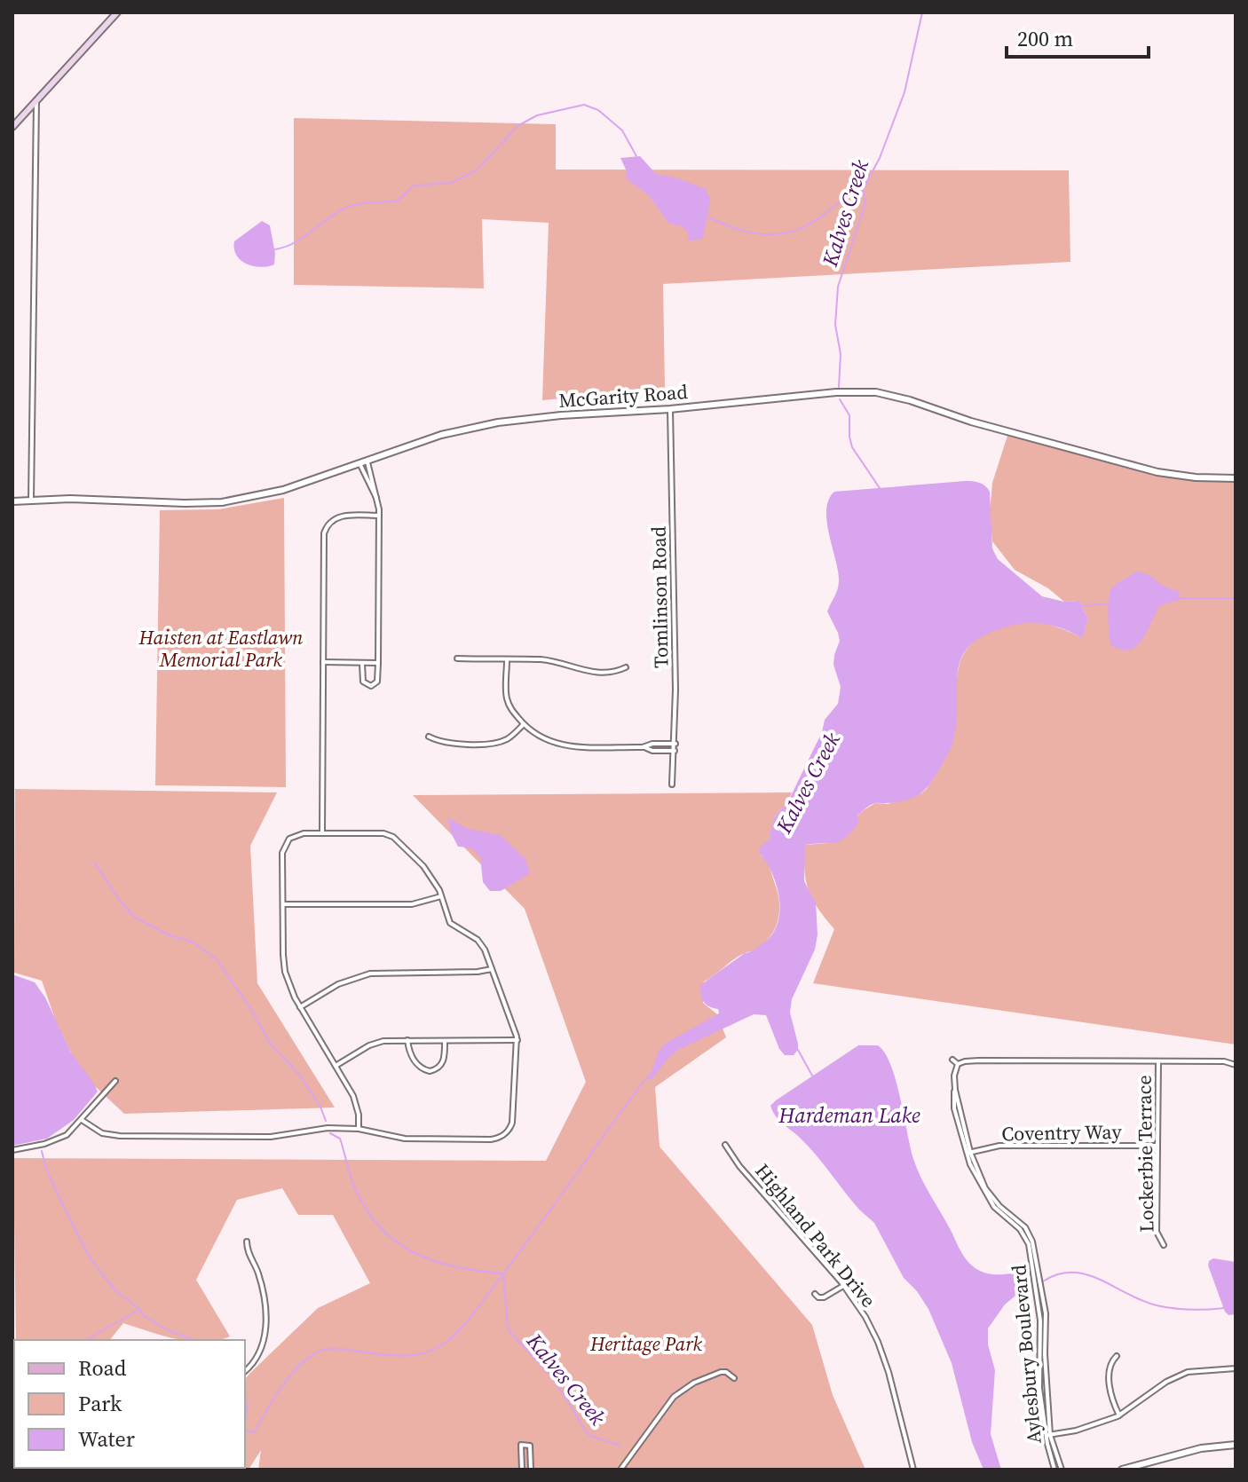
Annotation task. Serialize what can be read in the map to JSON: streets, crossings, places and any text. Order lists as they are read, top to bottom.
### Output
{
  "streets": {
    "street": [
      "McGarity Road",
      "Tomlinson Road",
      "Coventry Way",
      "Lockerbie Terrace",
      "Highland Park Drive",
      "Aylesbury Boulevard"
    ]
  },
  "crossings": [
    ["McGarity Road", "Tomlinson Road"],
    ["Coventry Way", "Lockerbie Terrace"],
    ["Coventry Way", "Aylesbury Boulevard"]
  ],
  "water": ["Kalves Creek", "Hardeman Lake"],
  "parks": ["Haisten at Eastlawn Memorial Park", "Heritage Park"],
  "legend": ["Road", "Park", "Water"],
  "scale_bar": "200 m"
}
